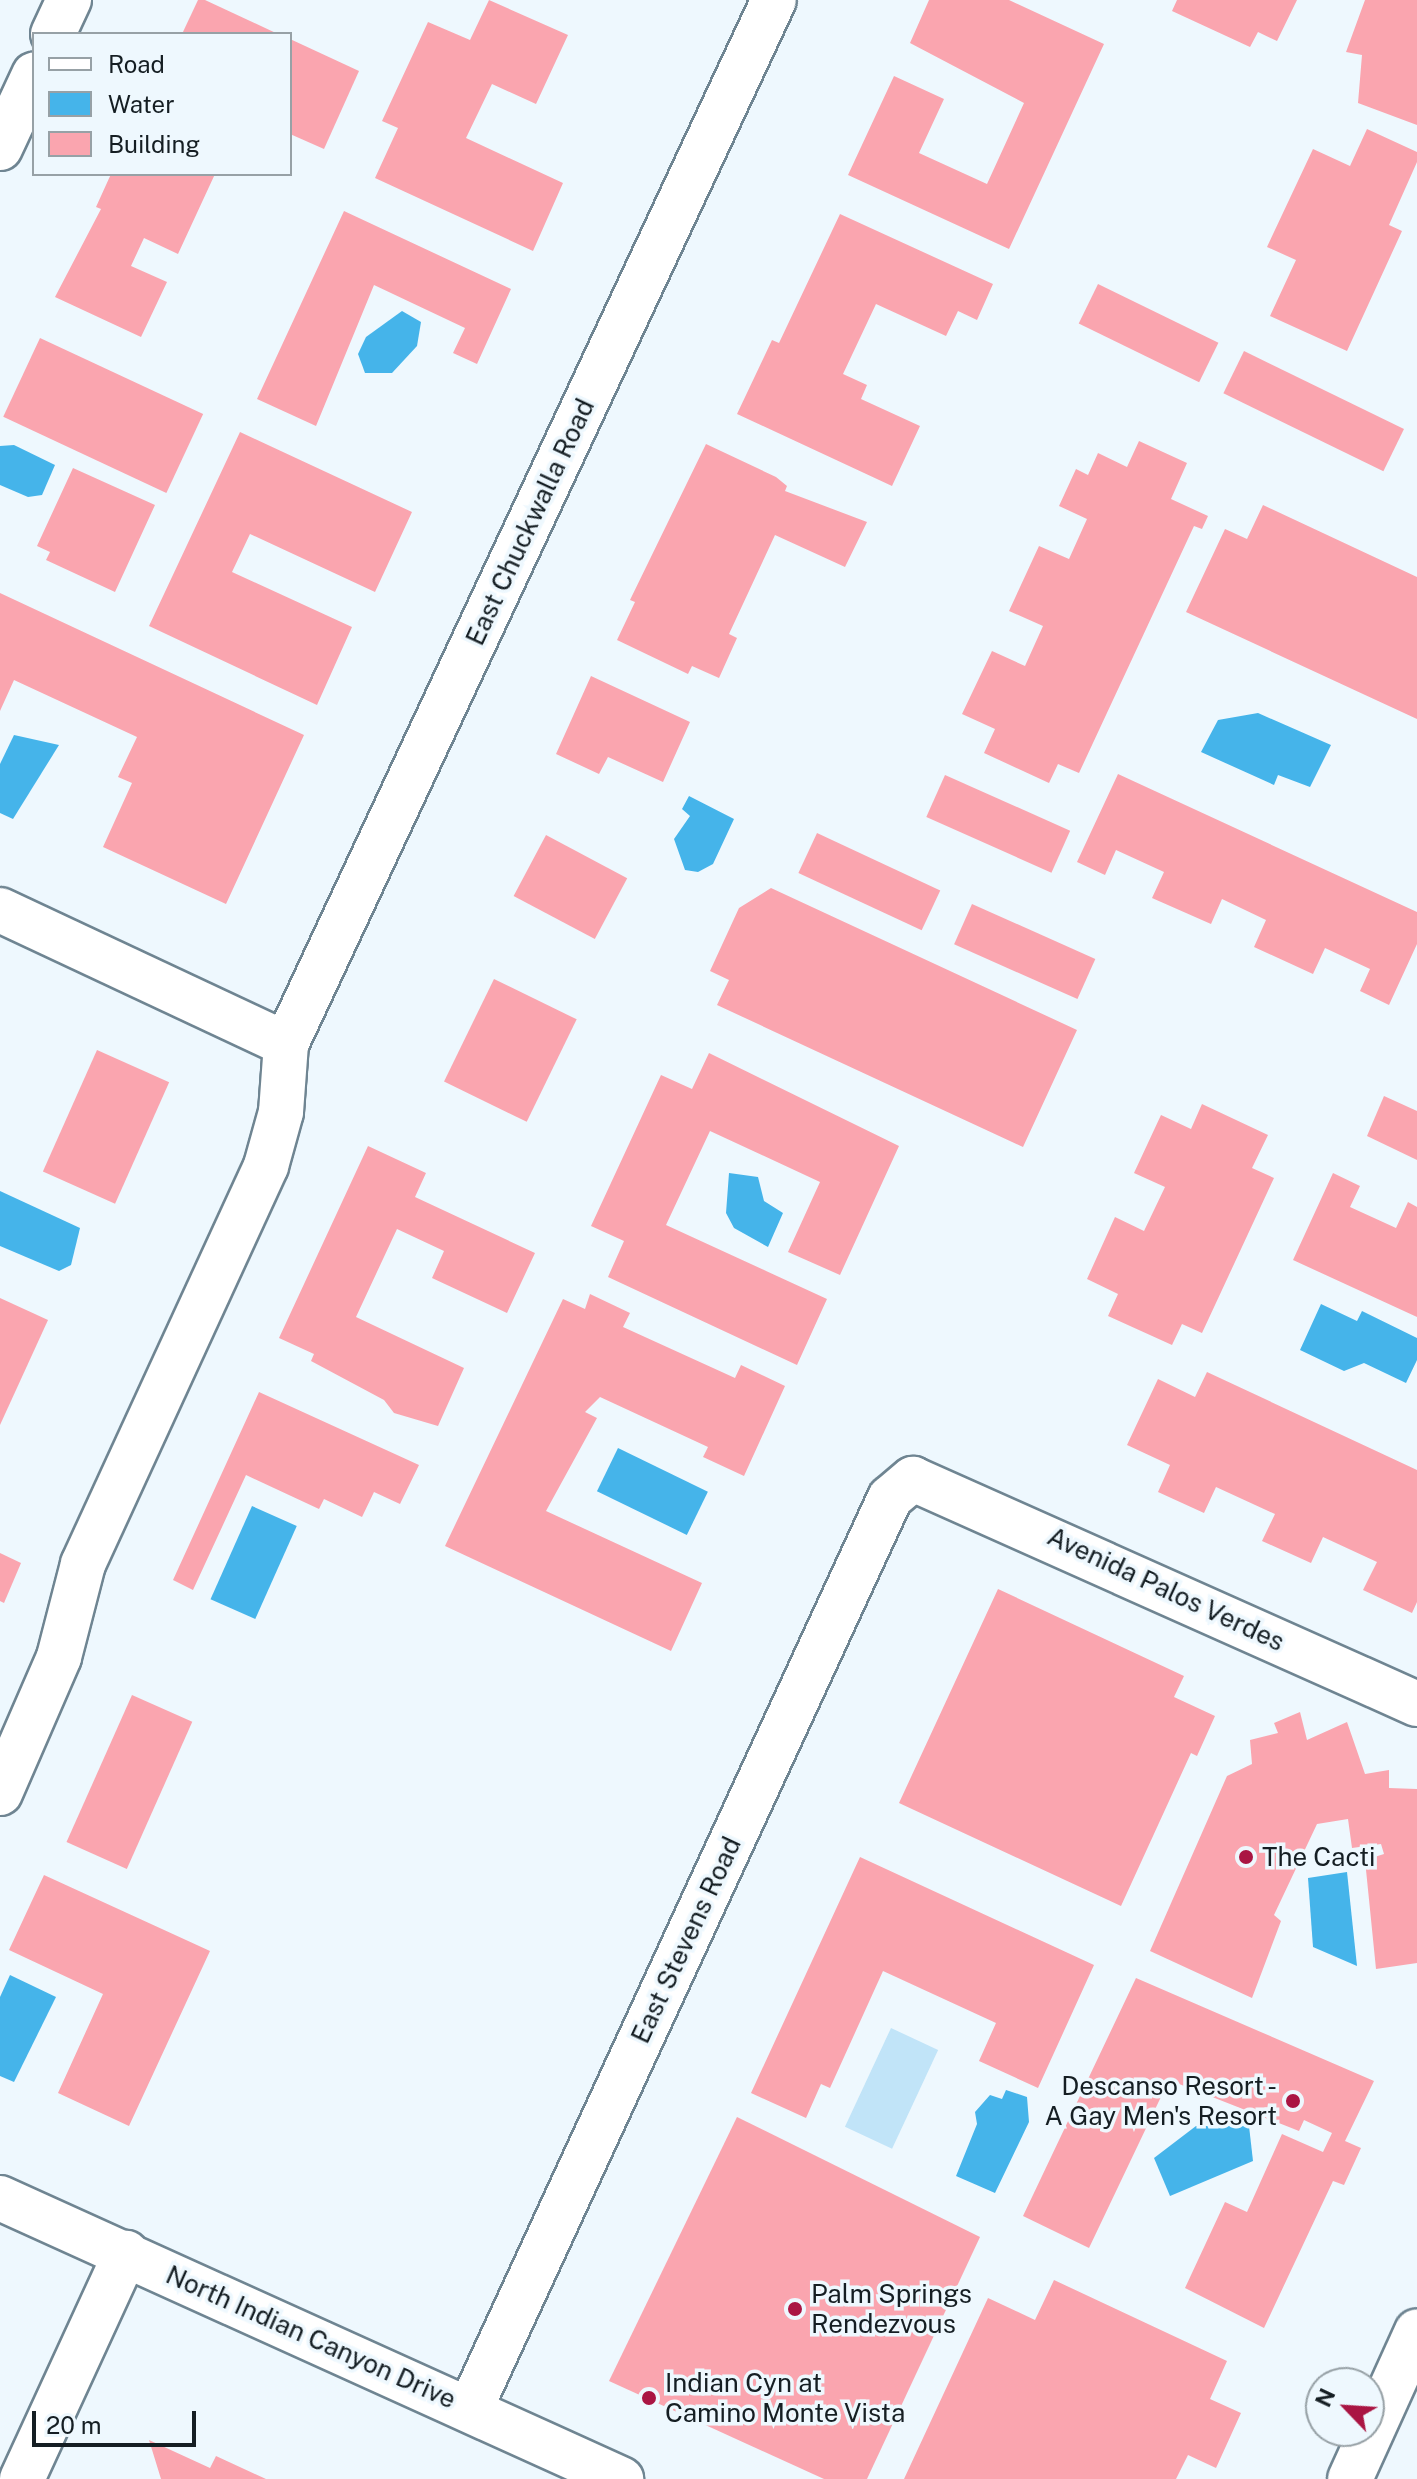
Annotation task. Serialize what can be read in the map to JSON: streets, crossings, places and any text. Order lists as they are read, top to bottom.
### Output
{
  "streets": {
    "street": [
      "East Chuckwalla Road",
      "Avenida Palos Verdes",
      "East Stevens Road",
      "North Indian Canyon Drive"
    ]
  },
  "crossings": [
    ["Avenida Palos Verdes", "East Stevens Road"],
    ["East Stevens Road", "North Indian Canyon Drive"]
  ],
  "places": [
    "The Cacti",
    "Descanso Resort - A Gay Men's Resort",
    "Palm Springs Rendezvous",
    "Indian Cyn at Camino Monte Vista"
  ],
  "legend": ["Road", "Water", "Building"],
  "scale_bar": "20 m",
  "north": "top left"
}
